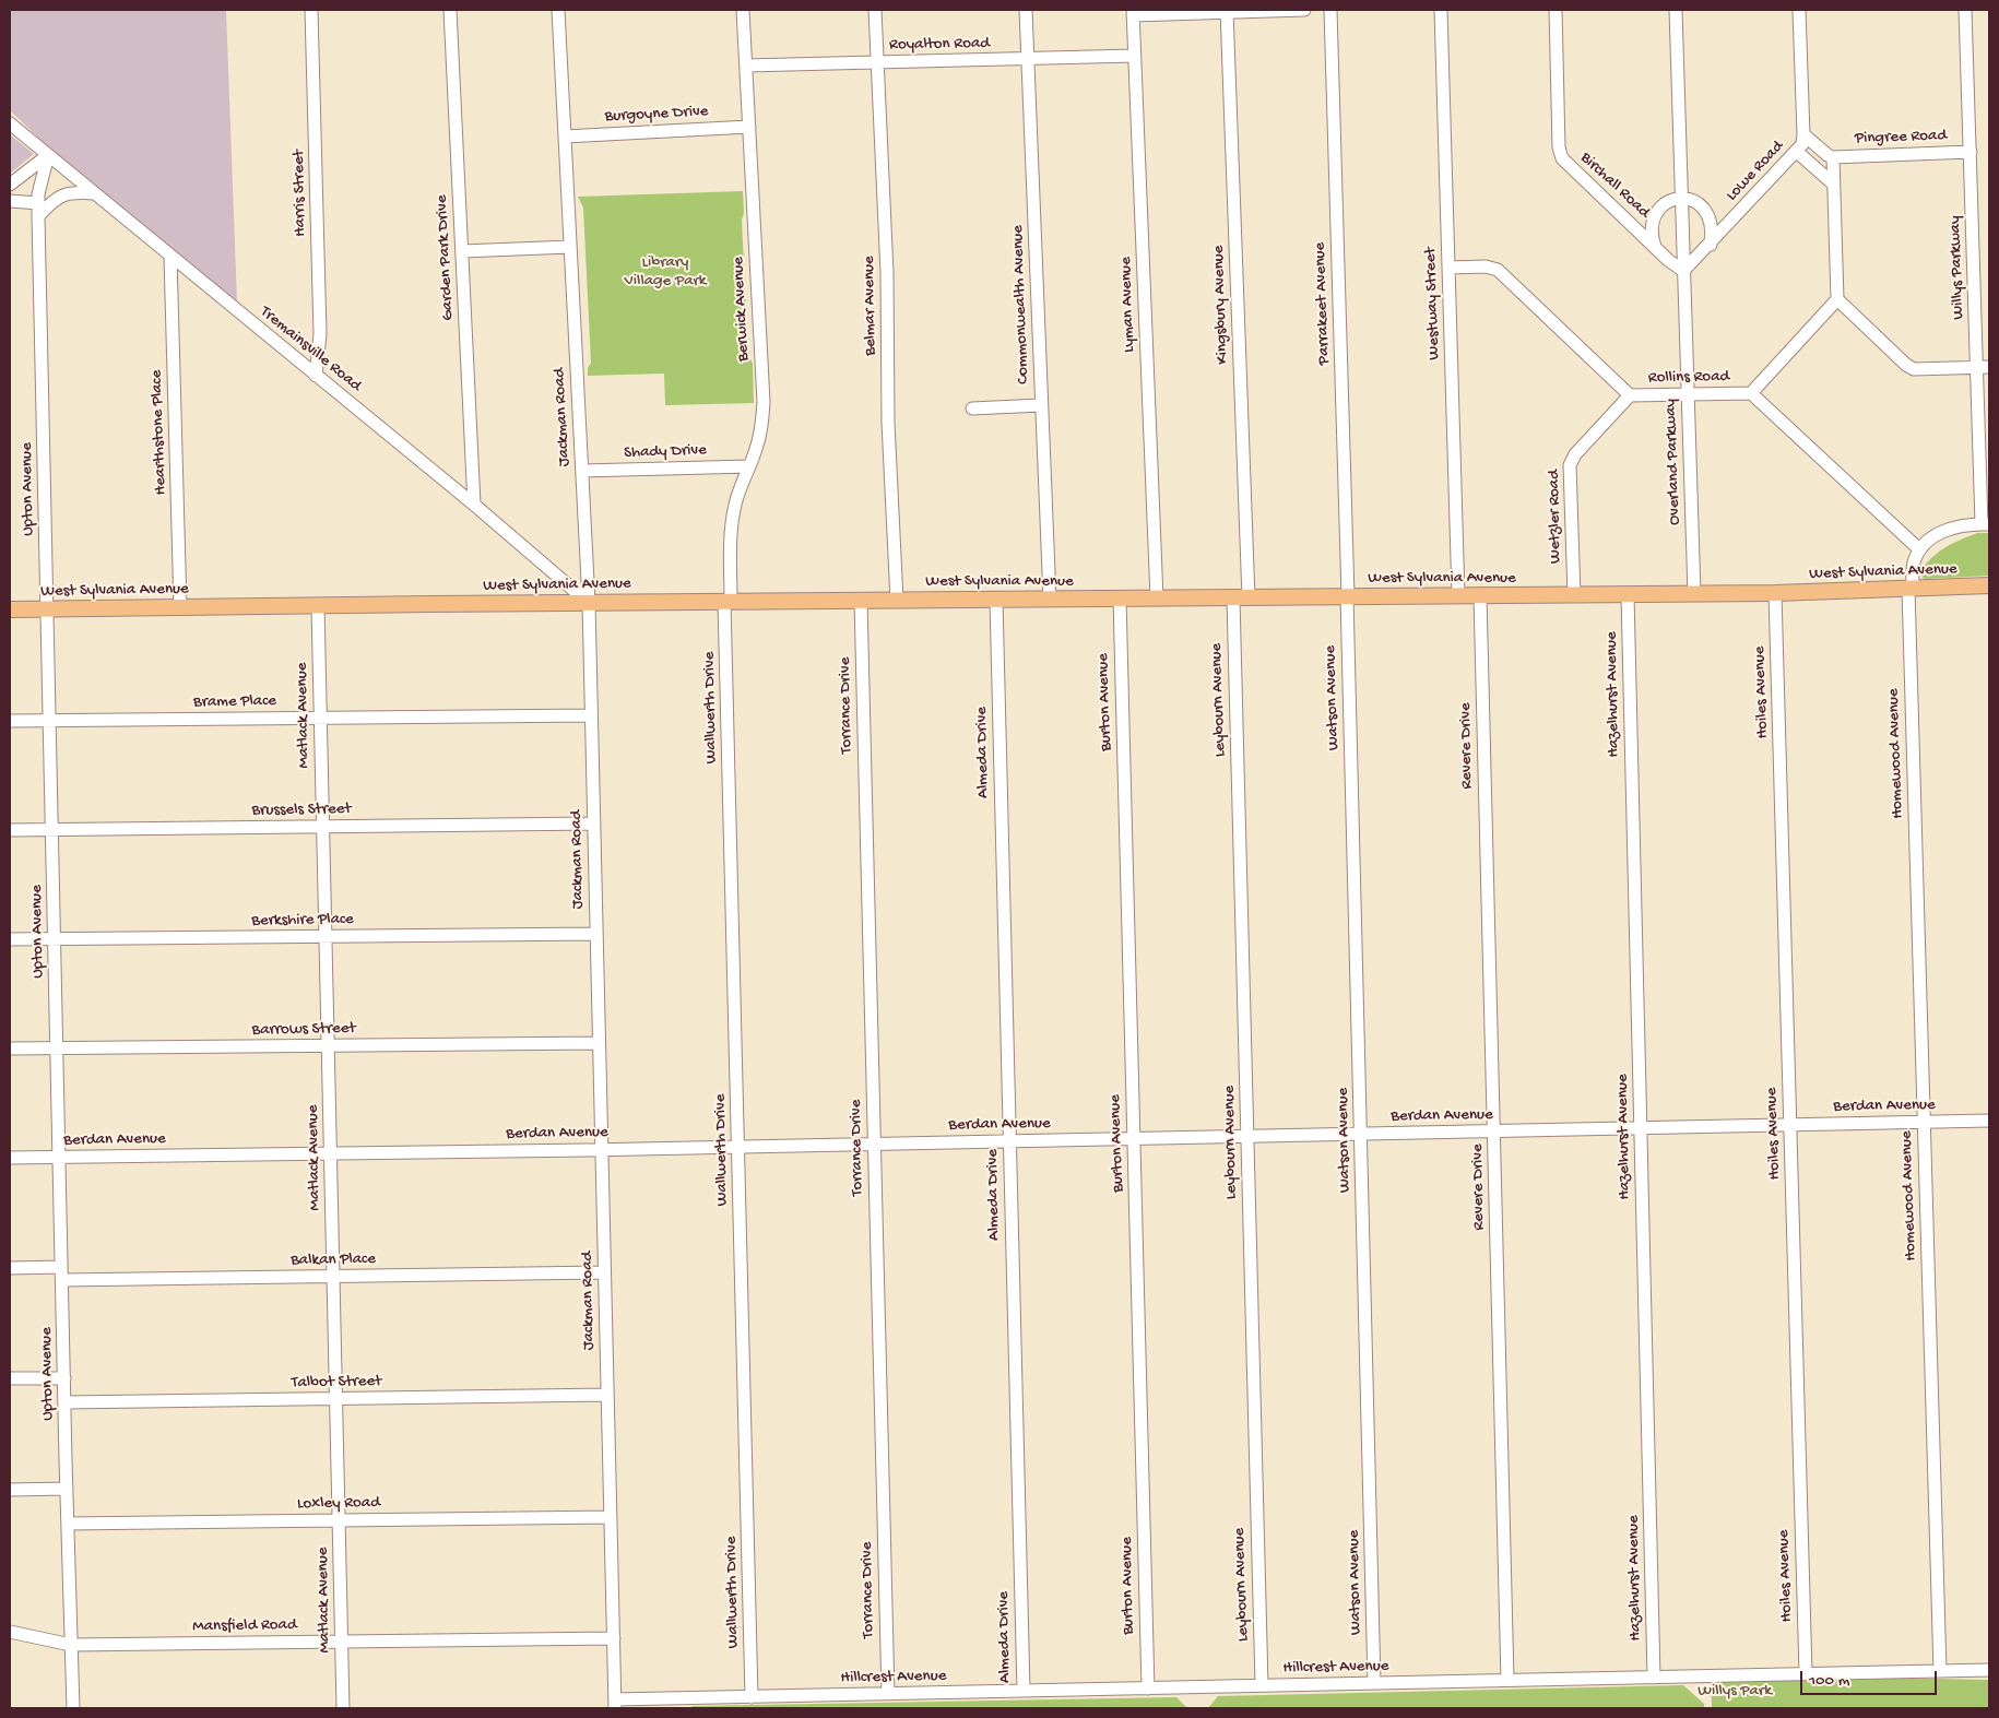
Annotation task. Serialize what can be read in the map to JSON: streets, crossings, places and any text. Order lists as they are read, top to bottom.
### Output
{
  "streets": {
    "main road": ["West Sylvania Avenue"],
    "street": [
      "Royalton Road",
      "Burgoyne Drive",
      "Pingree Road",
      "Lowe Road",
      "Birchall Road",
      "Harris Street",
      "Garden Park Drive",
      "Willys Parkway",
      "Parrakeet Avenue",
      "Westway Street",
      "Commonwealth Avenue",
      "Lyman Avenue",
      "Kingsbury Avenue",
      "Belmar Avenue",
      "Berwick Avenue",
      "Tremainsville Road",
      "Rollins Road",
      "Jackman Road",
      "Hearthstone Place",
      "Shady Drive",
      "Overland Parkway",
      "Upton Avenue",
      "Wetzler Road",
      "Hoiles Avenue",
      "Hazelhurst Avenue",
      "Watson Avenue",
      "Leybourn Avenue",
      "Brame Place",
      "Burton Avenue",
      "Torrance Drive",
      "Wallwerth Drive",
      "Matlack Avenue",
      "Revere Drive",
      "Almeda Drive",
      "Homewood Avenue",
      "Brussels Street",
      "Berkshire Place",
      "Barrows Street",
      "Berdan Avenue",
      "Balkan Place",
      "Talbot Street",
      "Loxley Road",
      "Mansfield Road",
      "Hillcrest Avenue"
    ]
  },
  "crossings": [
    ["Royalton Road", "Commonwealth Avenue"],
    ["Royalton Road", "Lyman Avenue"],
    ["Royalton Road", "Belmar Avenue"],
    ["Royalton Road", "Berwick Avenue"],
    ["Burgoyne Drive", "Berwick Avenue"],
    ["Burgoyne Drive", "Jackman Road"],
    ["Pingree Road", "Lowe Road"],
    ["Pingree Road", "Willys Parkway"],
    ["Lowe Road", "Birchall Road"],
    ["Lowe Road", "Overland Parkway"],
    ["Birchall Road", "Overland Parkway"],
    ["Harris Street", "Tremainsville Road"],
    ["Garden Park Drive", "Tremainsville Road"],
    ["Parrakeet Avenue", "West Sylvania Avenue"],
    ["Parrakeet Avenue", "Watson Avenue"],
    ["Westway Street", "Rollins Road"],
    ["Westway Street", "West Sylvania Avenue"],
    ["Commonwealth Avenue", "West Sylvania Avenue"],
    ["Lyman Avenue", "West Sylvania Avenue"],
    ["Kingsbury Avenue", "West Sylvania Avenue"],
    ["Belmar Avenue", "West Sylvania Avenue"],
    ["Berwick Avenue", "Shady Drive"],
    ["Berwick Avenue", "West Sylvania Avenue"],
    ["Berwick Avenue", "Wallwerth Drive"],
    ["Tremainsville Road", "Jackman Road"],
    ["Tremainsville Road", "Hearthstone Place"],
    ["Tremainsville Road", "Upton Avenue"],
    ["Tremainsville Road", "West Sylvania Avenue"],
    ["Rollins Road", "Overland Parkway"],
    ["Rollins Road", "Wetzler Road"],
    ["Rollins Road", "Homewood Avenue"],
    ["Jackman Road", "Shady Drive"],
    ["Jackman Road", "West Sylvania Avenue"],
    ["Jackman Road", "Brame Place"],
    ["Jackman Road", "Brussels Street"],
    ["Jackman Road", "Berkshire Place"],
    ["Jackman Road", "Barrows Street"],
    ["Jackman Road", "Berdan Avenue"],
    ["Jackman Road", "Balkan Place"],
    ["Jackman Road", "Talbot Street"],
    ["Jackman Road", "Loxley Road"],
    ["Jackman Road", "Mansfield Road"],
    ["Jackman Road", "Hillcrest Avenue"],
    ["Hearthstone Place", "West Sylvania Avenue"],
    ["Overland Parkway", "West Sylvania Avenue"],
    ["Upton Avenue", "West Sylvania Avenue"],
    ["Upton Avenue", "Brame Place"],
    ["Upton Avenue", "Brussels Street"],
    ["Upton Avenue", "Berkshire Place"],
    ["Upton Avenue", "Barrows Street"],
    ["Upton Avenue", "Berdan Avenue"],
    ["Upton Avenue", "Balkan Place"],
    ["Upton Avenue", "Talbot Street"],
    ["Upton Avenue", "Loxley Road"],
    ["Upton Avenue", "Mansfield Road"],
    ["Wetzler Road", "West Sylvania Avenue"],
    ["West Sylvania Avenue", "Hoiles Avenue"],
    ["West Sylvania Avenue", "Hazelhurst Avenue"],
    ["West Sylvania Avenue", "Watson Avenue"],
    ["West Sylvania Avenue", "Leybourn Avenue"],
    ["West Sylvania Avenue", "Burton Avenue"],
    ["West Sylvania Avenue", "Torrance Drive"],
    ["West Sylvania Avenue", "Wallwerth Drive"],
    ["West Sylvania Avenue", "Matlack Avenue"],
    ["West Sylvania Avenue", "Revere Drive"],
    ["West Sylvania Avenue", "Almeda Drive"],
    ["West Sylvania Avenue", "Homewood Avenue"],
    ["Hoiles Avenue", "Berdan Avenue"],
    ["Hoiles Avenue", "Hillcrest Avenue"],
    ["Hazelhurst Avenue", "Berdan Avenue"],
    ["Hazelhurst Avenue", "Hillcrest Avenue"],
    ["Watson Avenue", "Berdan Avenue"],
    ["Watson Avenue", "Hillcrest Avenue"],
    ["Leybourn Avenue", "Berdan Avenue"],
    ["Leybourn Avenue", "Hillcrest Avenue"],
    ["Brame Place", "Matlack Avenue"],
    ["Burton Avenue", "Berdan Avenue"],
    ["Burton Avenue", "Hillcrest Avenue"],
    ["Torrance Drive", "Berdan Avenue"],
    ["Torrance Drive", "Hillcrest Avenue"],
    ["Wallwerth Drive", "Berdan Avenue"],
    ["Wallwerth Drive", "Hillcrest Avenue"],
    ["Matlack Avenue", "Brussels Street"],
    ["Matlack Avenue", "Berkshire Place"],
    ["Matlack Avenue", "Barrows Street"],
    ["Matlack Avenue", "Berdan Avenue"],
    ["Matlack Avenue", "Balkan Place"],
    ["Matlack Avenue", "Talbot Street"],
    ["Matlack Avenue", "Loxley Road"],
    ["Matlack Avenue", "Mansfield Road"],
    ["Revere Drive", "Berdan Avenue"],
    ["Revere Drive", "Hillcrest Avenue"],
    ["Almeda Drive", "Berdan Avenue"],
    ["Almeda Drive", "Hillcrest Avenue"],
    ["Homewood Avenue", "Berdan Avenue"],
    ["Homewood Avenue", "Hillcrest Avenue"]
  ],
  "parks": ["Library Village Park", "Willys Park"],
  "scale_bar": "100 m"
}
